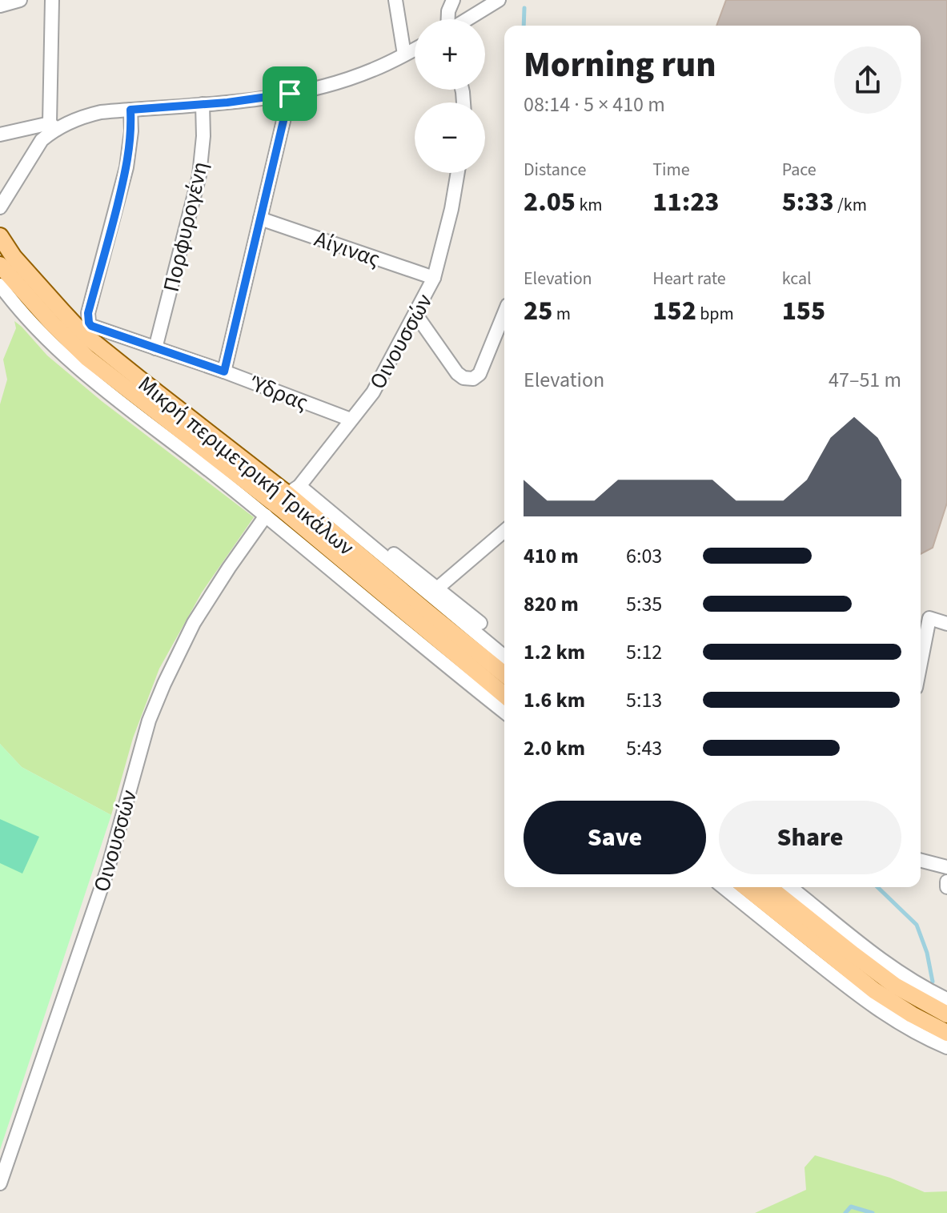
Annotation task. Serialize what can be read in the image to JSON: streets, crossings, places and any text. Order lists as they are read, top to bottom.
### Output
{
  "streets": {
    "main road": ["Μικρή περιμετρική Τρικάλων"],
    "street": [
      "Πορφυρογένη",
      "Αίγινας",
      "Οινουσσών",
      "Ύδρας"
    ]
  },
  "crossings": [
    ["Πορφυρογένη", "Ύδρας"],
    ["Αίγινας", "Οινουσσών"],
    ["Οινουσσών", "Ύδρας"],
    ["Οινουσσών", "Μικρή περιμετρική Τρικάλων"]
  ],
  "page": {
    "map_buttons": ["+", "−"],
    "heading": ["Morning run", "08:14 · 5 × 410 m"],
    "stats": [
      ["Distance", "2.05 km"],
      ["Time", "11:23"],
      ["Pace", "5:33 /km"],
      ["Elevation", "25 m"],
      ["Heart rate", "152 bpm"],
      ["kcal", "155"]
    ],
    "chart": ["Elevation", "47–51 m"],
    "list": [
      {
        "name": "410 m",
        "note": "6:03"
      },
      {
        "name": "820 m",
        "note": "5:35"
      },
      {
        "name": "1.2 km",
        "note": "5:12"
      },
      {
        "name": "1.6 km",
        "note": "5:13"
      },
      {
        "name": "2.0 km",
        "note": "5:43"
      }
    ],
    "buttons": ["Save", "Share"]
  }
}
